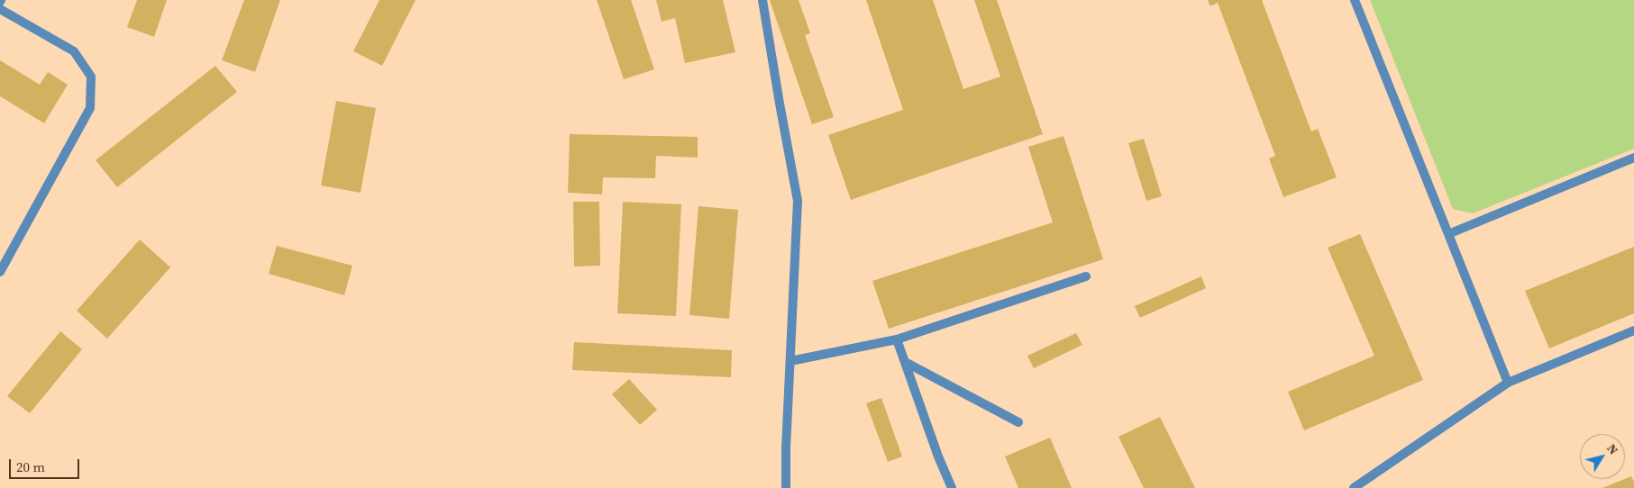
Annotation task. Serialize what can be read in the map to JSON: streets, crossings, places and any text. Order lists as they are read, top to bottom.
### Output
{
  "scale_bar": "20 m",
  "north": "top right"
}
